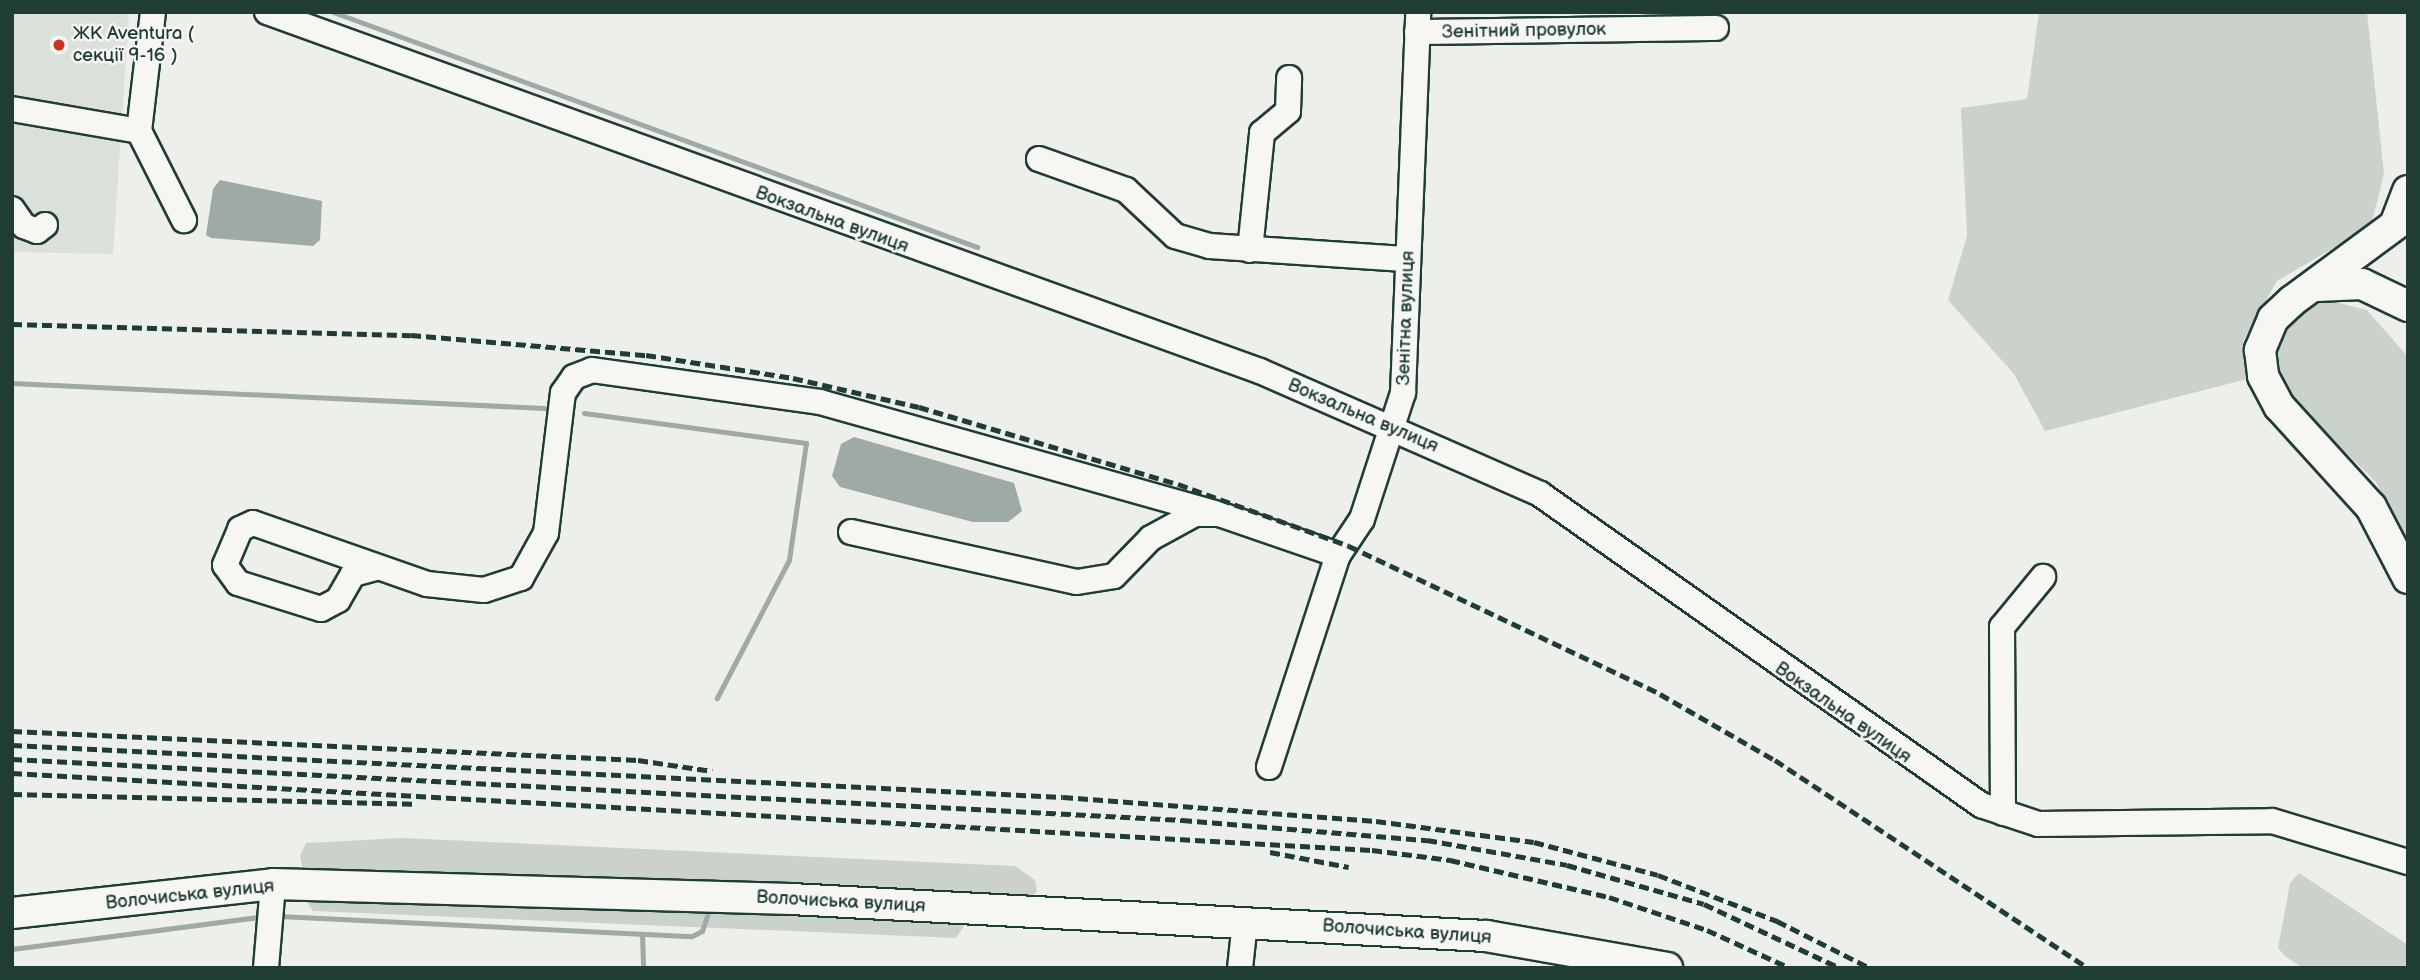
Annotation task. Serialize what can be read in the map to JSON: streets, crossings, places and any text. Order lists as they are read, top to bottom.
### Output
{
  "streets": {
    "main road": ["Волочиська вулиця"],
    "street": ["Зенітний провулок", "Вокзальна вулиця", "Зенітна вулиця"]
  },
  "crossings": [
    ["Зенітний провулок", "Зенітна вулиця"],
    ["Вокзальна вулиця", "Зенітна вулиця"]
  ],
  "places": ["ЖК Aventura ( секції 9-16 )"]
}
